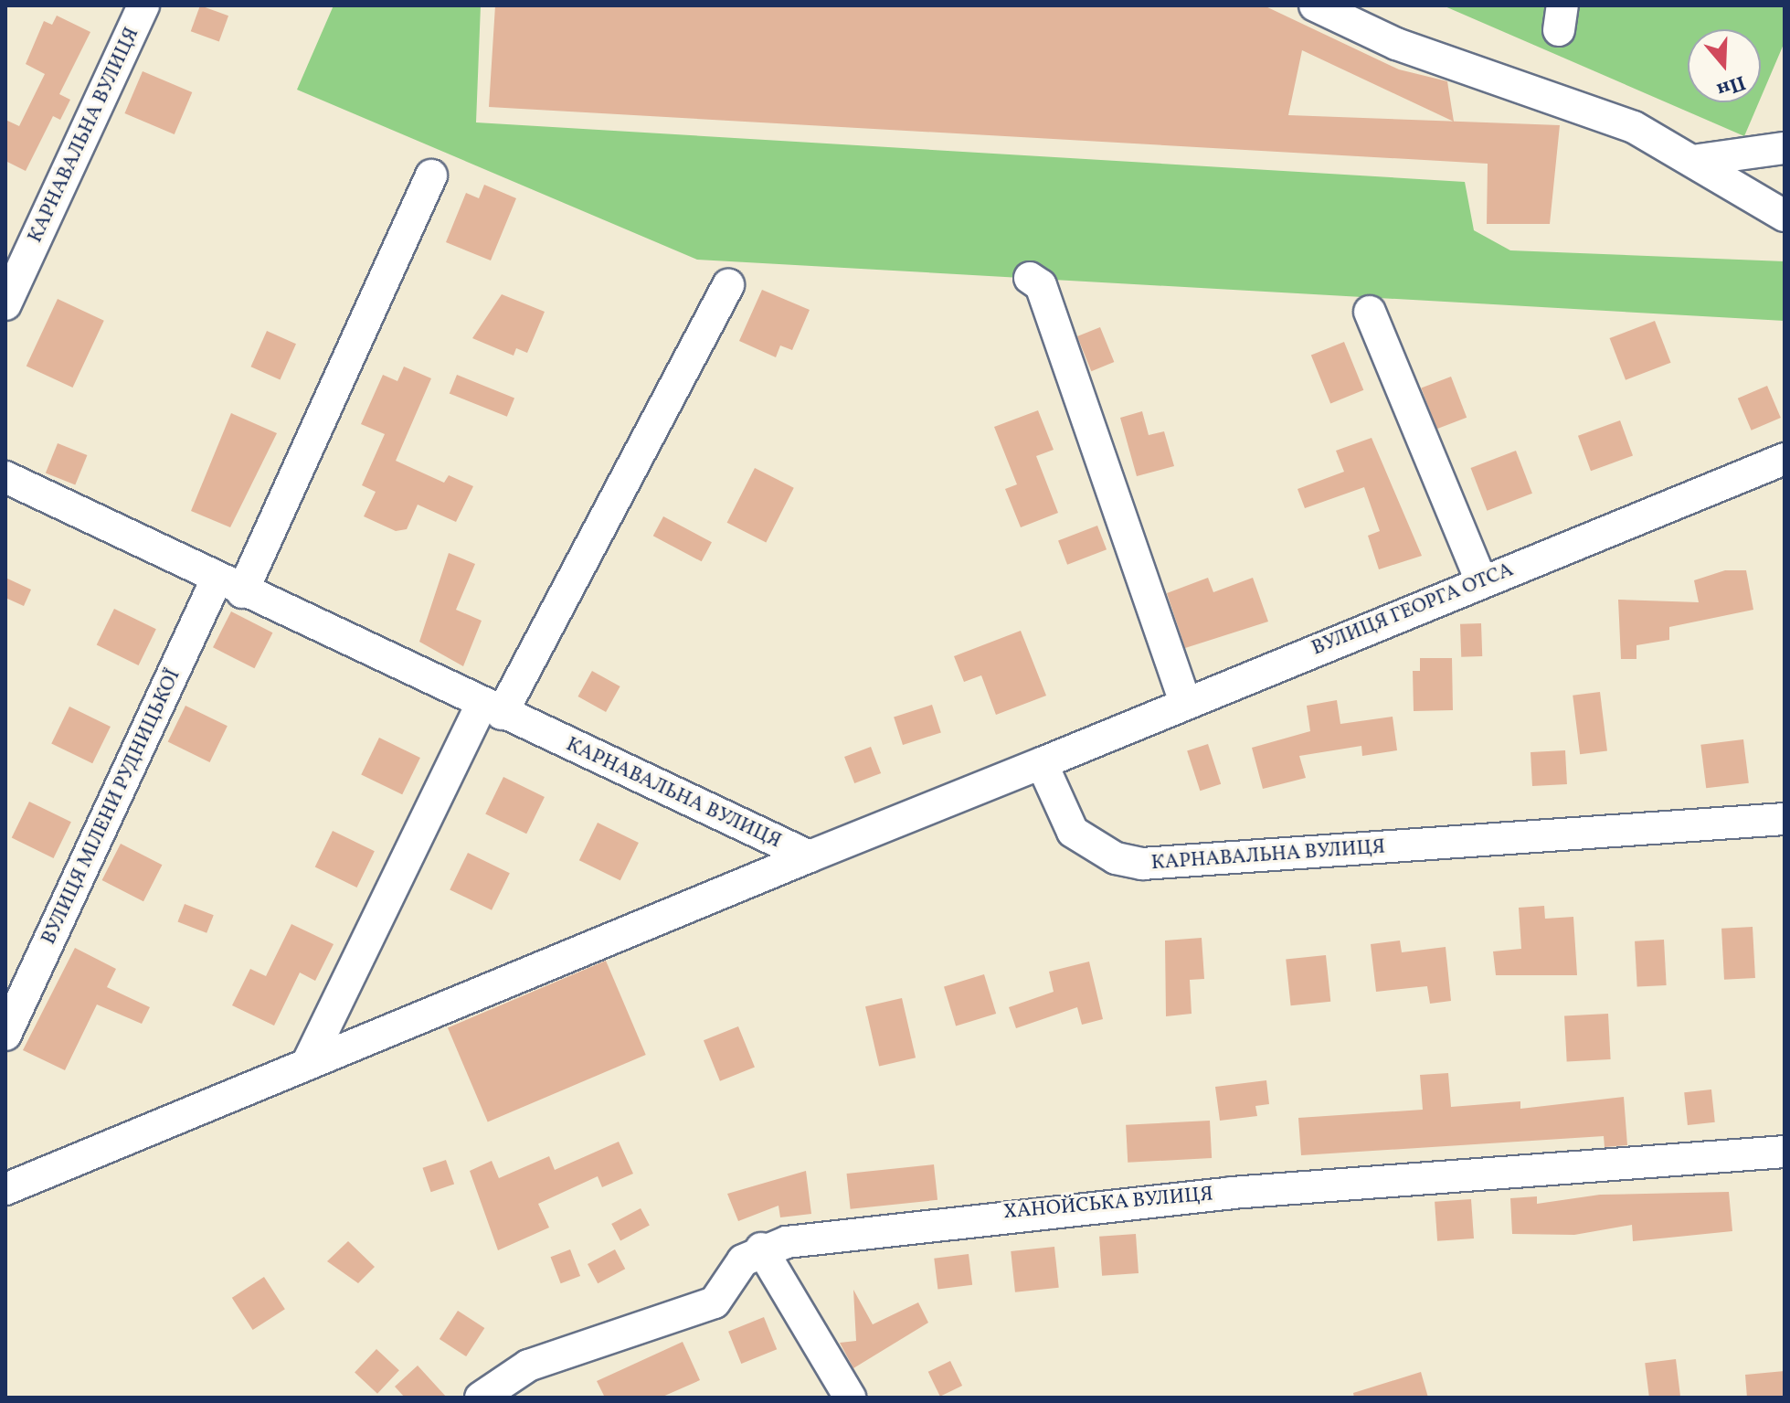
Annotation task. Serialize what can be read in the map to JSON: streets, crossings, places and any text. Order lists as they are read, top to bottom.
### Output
{
  "streets": {
    "street": [
      "КАРНАВАЛЬНА ВУЛИЦЯ",
      "ВУЛИЦЯ ГЕОРГА ОТСА",
      "ВУЛИЦЯ МІЛЕНИ РУДНИЦЬКОЇ",
      "ХАНОЙСЬКА ВУЛИЦЯ"
    ]
  },
  "crossings": [
    ["КАРНАВАЛЬНА ВУЛИЦЯ", "ВУЛИЦЯ ГЕОРГА ОТСА"],
    ["КАРНАВАЛЬНА ВУЛИЦЯ", "ВУЛИЦЯ МІЛЕНИ РУДНИЦЬКОЇ"]
  ],
  "north": "bottom"
}
